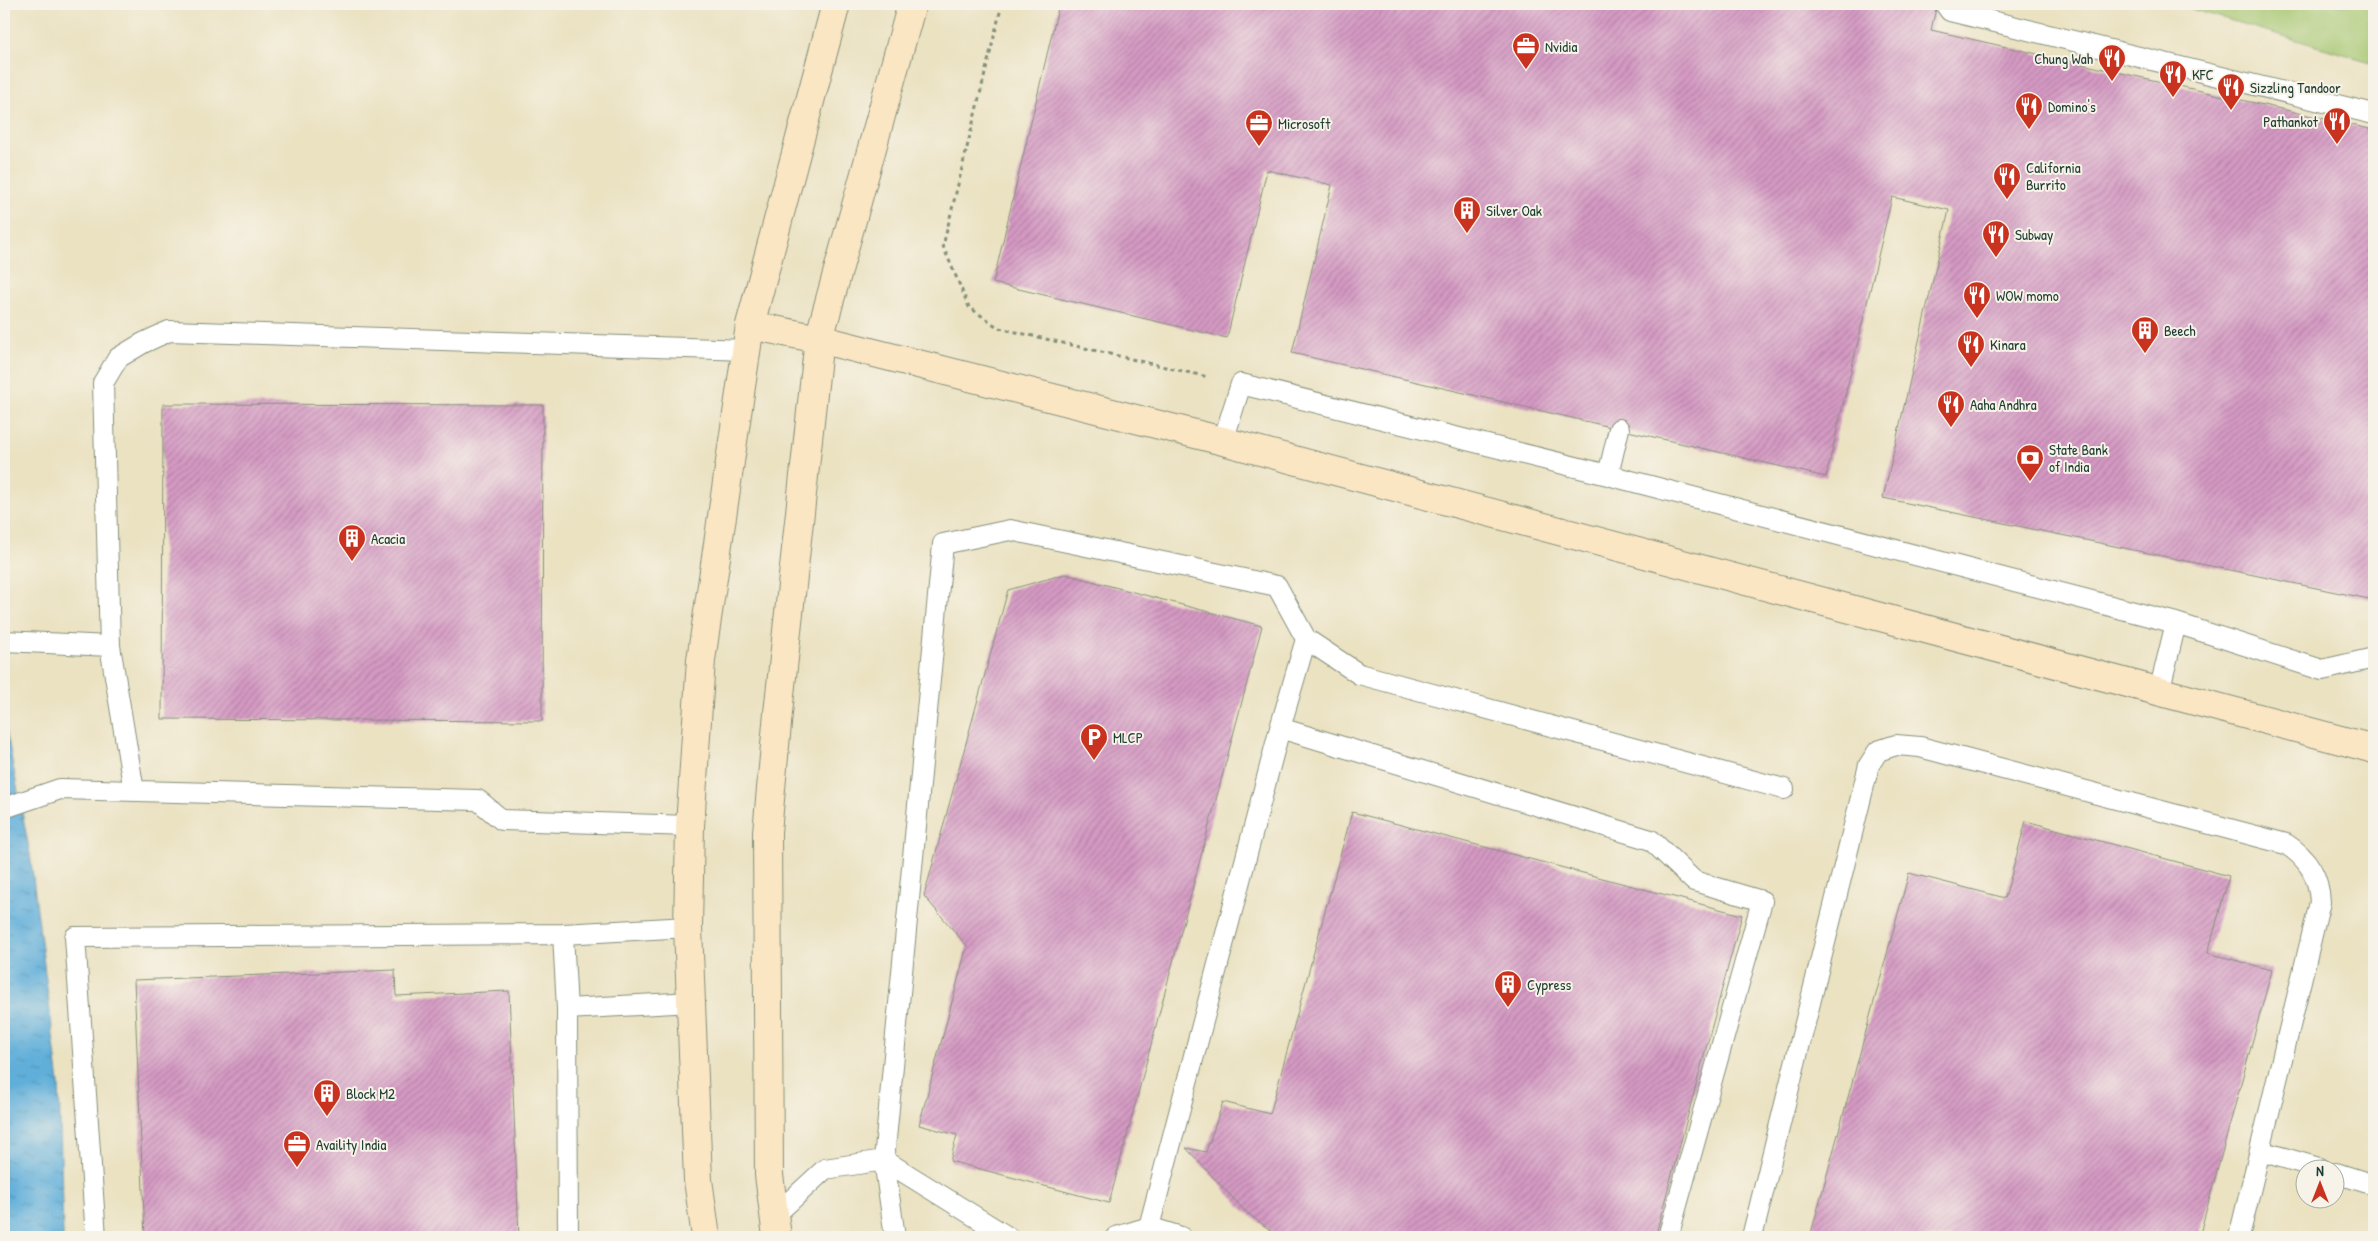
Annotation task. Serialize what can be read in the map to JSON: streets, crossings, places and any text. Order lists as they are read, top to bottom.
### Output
{
  "places": {
    "office": ["Nvidia", "Microsoft", "Availity India"],
    "restaurant": [
      "Chung Wah",
      "KFC",
      "Sizzling Tandoor",
      "Domino's",
      "Pathankot",
      "California Burrito",
      "Subway",
      "WOW momo",
      "Kinara",
      "Aaha Andhra"
    ],
    "building": [
      "Silver Oak",
      "Beech",
      "Acacia",
      "Cypress",
      "Block M2"
    ],
    "bank": ["State Bank of India"],
    "parking": ["MLCP"]
  },
  "north": "top"
}
